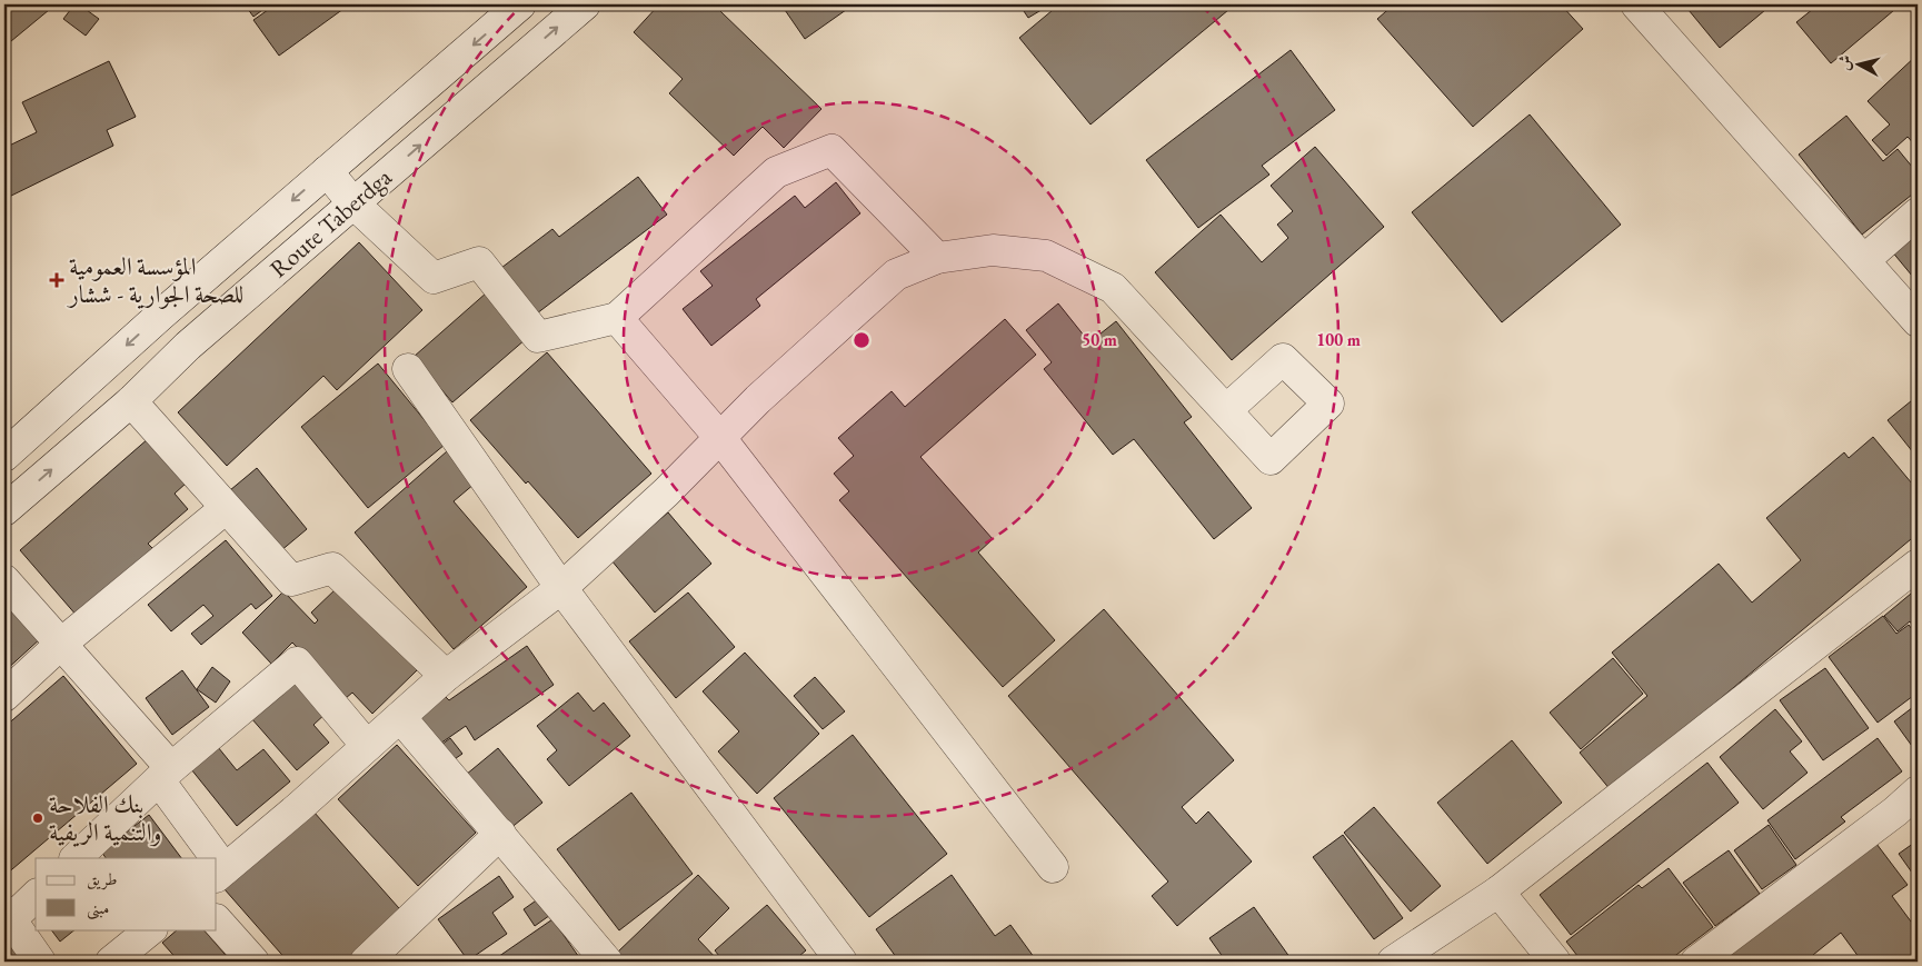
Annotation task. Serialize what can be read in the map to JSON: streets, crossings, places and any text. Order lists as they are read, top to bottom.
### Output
{
  "streets": {
    "street": ["Route Taberdga"]
  },
  "places": {
    "health": ["المؤسسة العمومية للصحة الجوارية - ششار"],
    "other": ["بنك الفلاحة والتنمية الريفية"]
  },
  "legend": ["طريق", "مبنى"],
  "north": "left",
  "rings": ["50 m", "100 m"]
}
